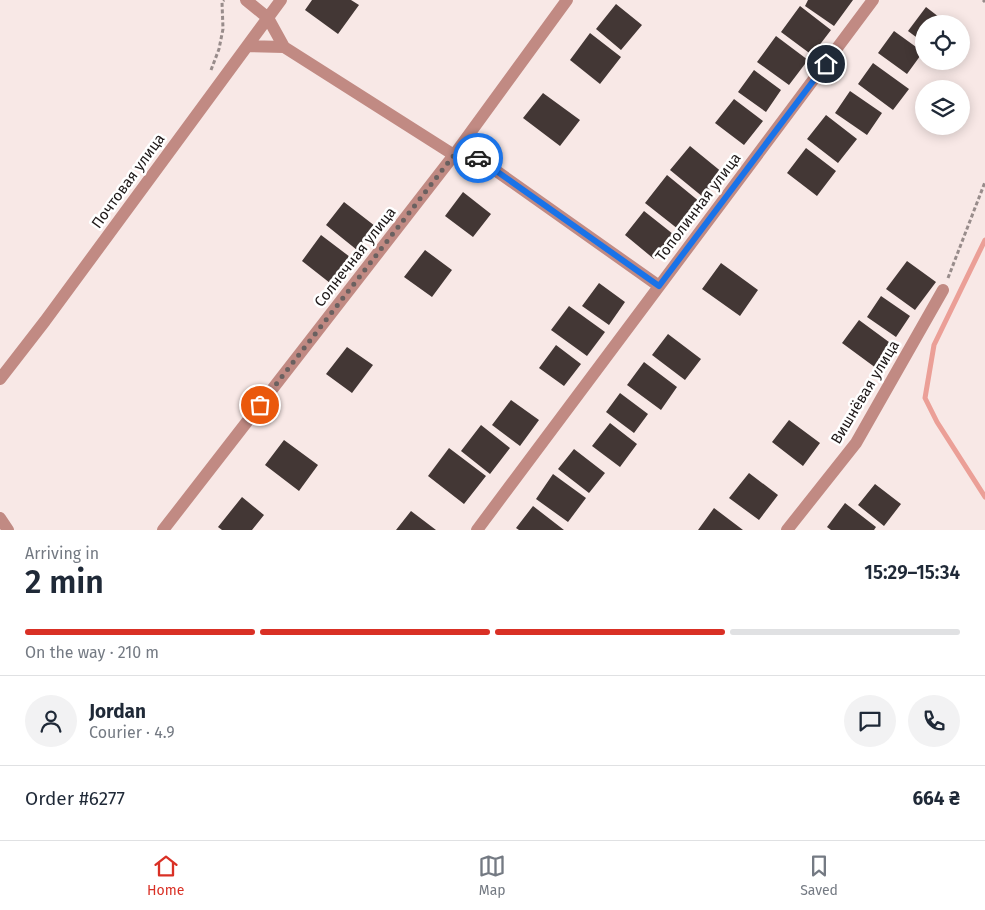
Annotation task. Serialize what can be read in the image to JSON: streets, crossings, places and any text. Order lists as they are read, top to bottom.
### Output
{
  "streets": {
    "street": [
      "Почтовая улица",
      "Тополинная улица",
      "Солнечная улица",
      "Вишнёвая улица"
    ]
  },
  "page": {
    "heading": ["2 min", "Arriving in", "15:29–15:34"],
    "panel": [
      "Jordan",
      "Courier · 4.9",
      "Order #6277",
      "664 ₴"
    ],
    "bar": "On the way · 210 m",
    "tabs": ["Home", "Map", "Saved"]
  }
}
